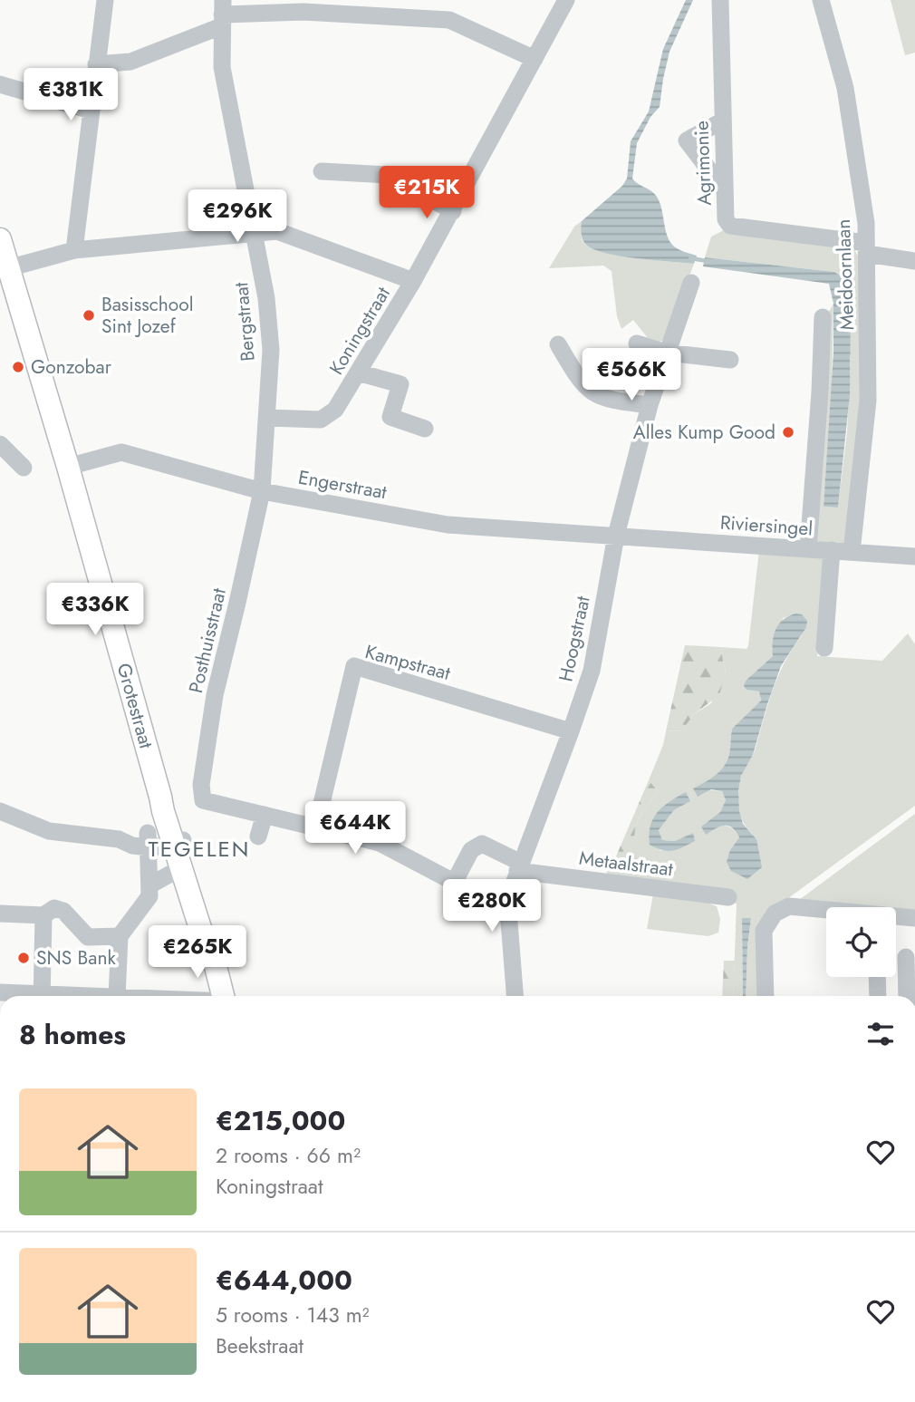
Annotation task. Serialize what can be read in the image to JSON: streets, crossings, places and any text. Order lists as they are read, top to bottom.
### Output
{
  "streets": {
    "main road": ["Grotestraat"],
    "street": [
      "Agrimonie",
      "Meidoornlaan",
      "Bergstraat",
      "Koningstraat",
      "Engerstraat",
      "Riviersingel",
      "Hoogstraat",
      "Posthuisstraat",
      "Kampstraat",
      "Metaalstraat"
    ]
  },
  "crossings": [
    ["Agrimonie", "Meidoornlaan"],
    ["Meidoornlaan", "Riviersingel"],
    ["Bergstraat", "Koningstraat"],
    ["Bergstraat", "Engerstraat"],
    ["Bergstraat", "Posthuisstraat"],
    ["Engerstraat", "Riviersingel"],
    ["Engerstraat", "Hoogstraat"],
    ["Engerstraat", "Posthuisstraat"],
    ["Engerstraat", "Grotestraat"],
    ["Riviersingel", "Hoogstraat"],
    ["Hoogstraat", "Kampstraat"],
    ["Hoogstraat", "Metaalstraat"]
  ],
  "districts": ["TEGELEN"],
  "places": [
    "Basisschool Sint Jozef",
    "Gonzobar",
    "Alles Kump Good",
    "SNS Bank"
  ],
  "page": {
    "price": [
      "€381K",
      "€215K",
      "€296K",
      "€566K",
      "€336K",
      "€644K",
      "€280K",
      "€265K"
    ],
    "heading": "8 homes",
    "list": [
      {
        "name": "€215,000",
        "note": "2 rooms · 66 m² · Koningstraat"
      },
      {
        "name": "€644,000",
        "note": "5 rooms · 143 m² · Beekstraat"
      }
    ]
  }
}
